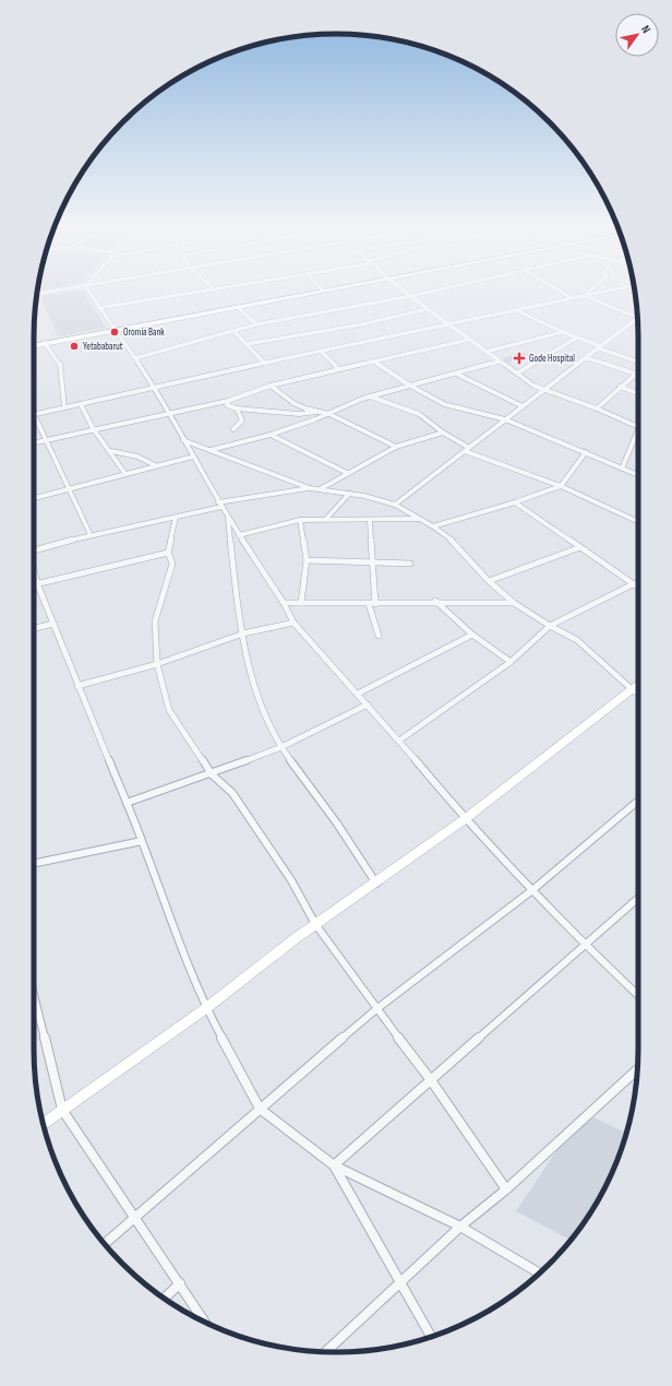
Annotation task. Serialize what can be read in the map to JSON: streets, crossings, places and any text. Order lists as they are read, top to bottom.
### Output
{
  "places": {
    "other": ["Oromia Bank", "Yetababarut"],
    "health": ["Gode Hospital"]
  },
  "north": "top right"
}
